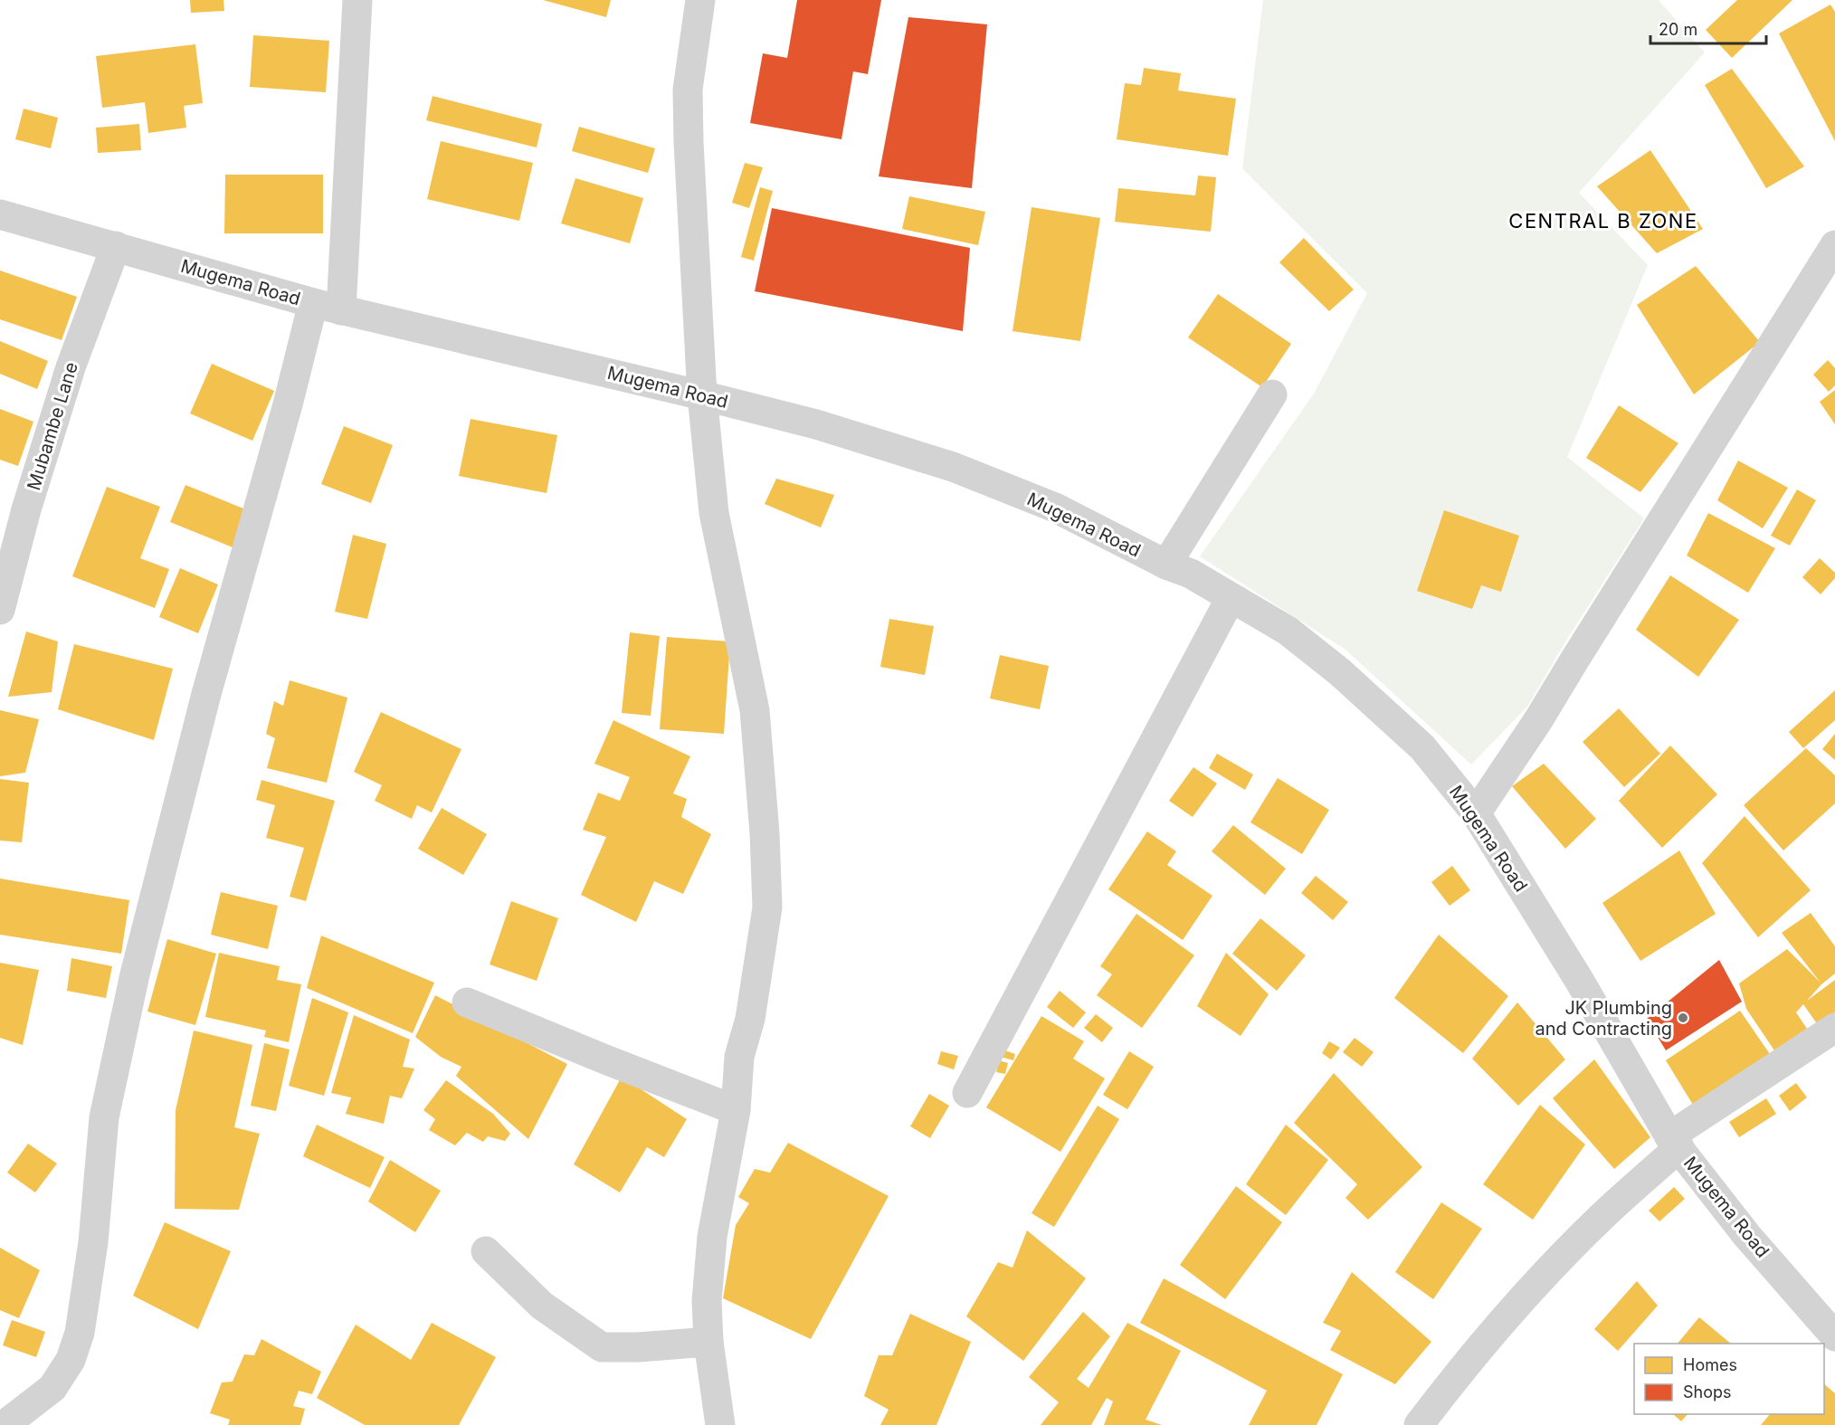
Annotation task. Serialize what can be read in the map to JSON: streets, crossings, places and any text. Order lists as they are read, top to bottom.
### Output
{
  "streets": {
    "street": ["Mugema Road", "Mubambe Lane"]
  },
  "crossings": [
    ["Mugema Road", "Mubambe Lane"]
  ],
  "districts": ["CENTRAL B ZONE"],
  "places": ["JK Plumbing and Contracting"],
  "legend": ["Homes", "Shops"],
  "scale_bar": "20 m"
}
